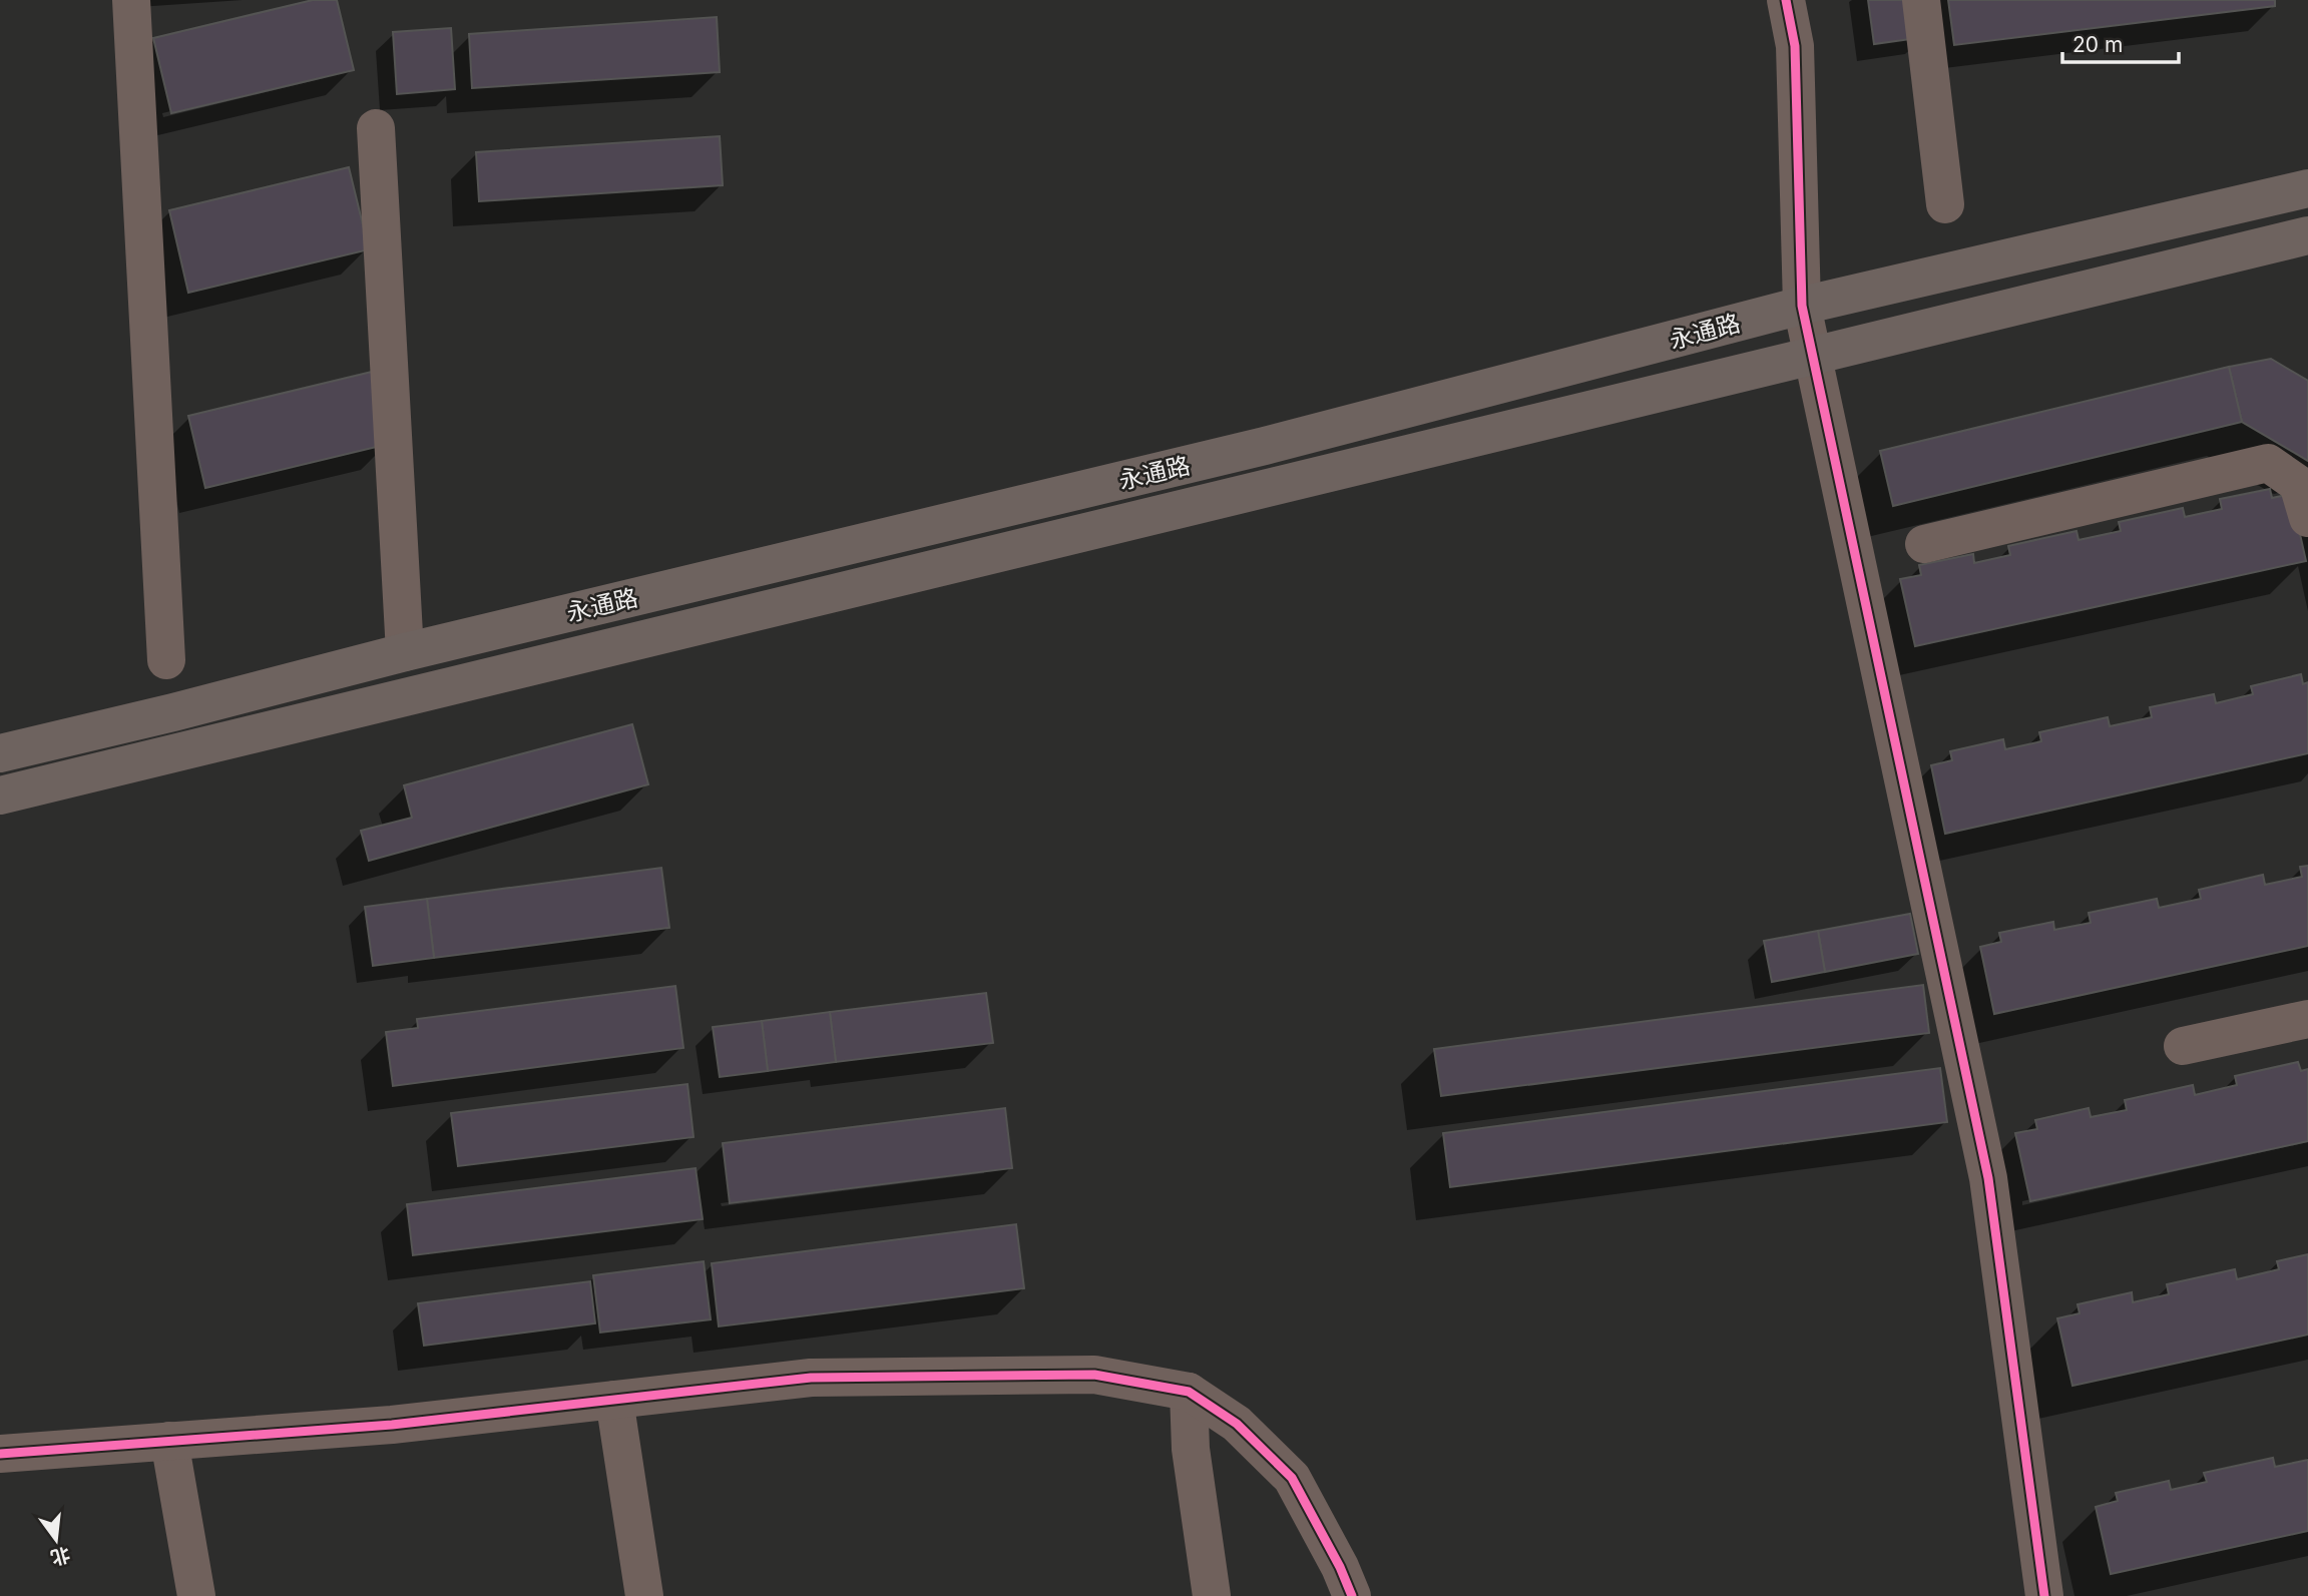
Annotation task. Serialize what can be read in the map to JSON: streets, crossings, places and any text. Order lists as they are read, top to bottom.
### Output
{
  "streets": {
    "main road": ["永通路"]
  },
  "scale_bar": "20 m",
  "north": "bottom"
}
